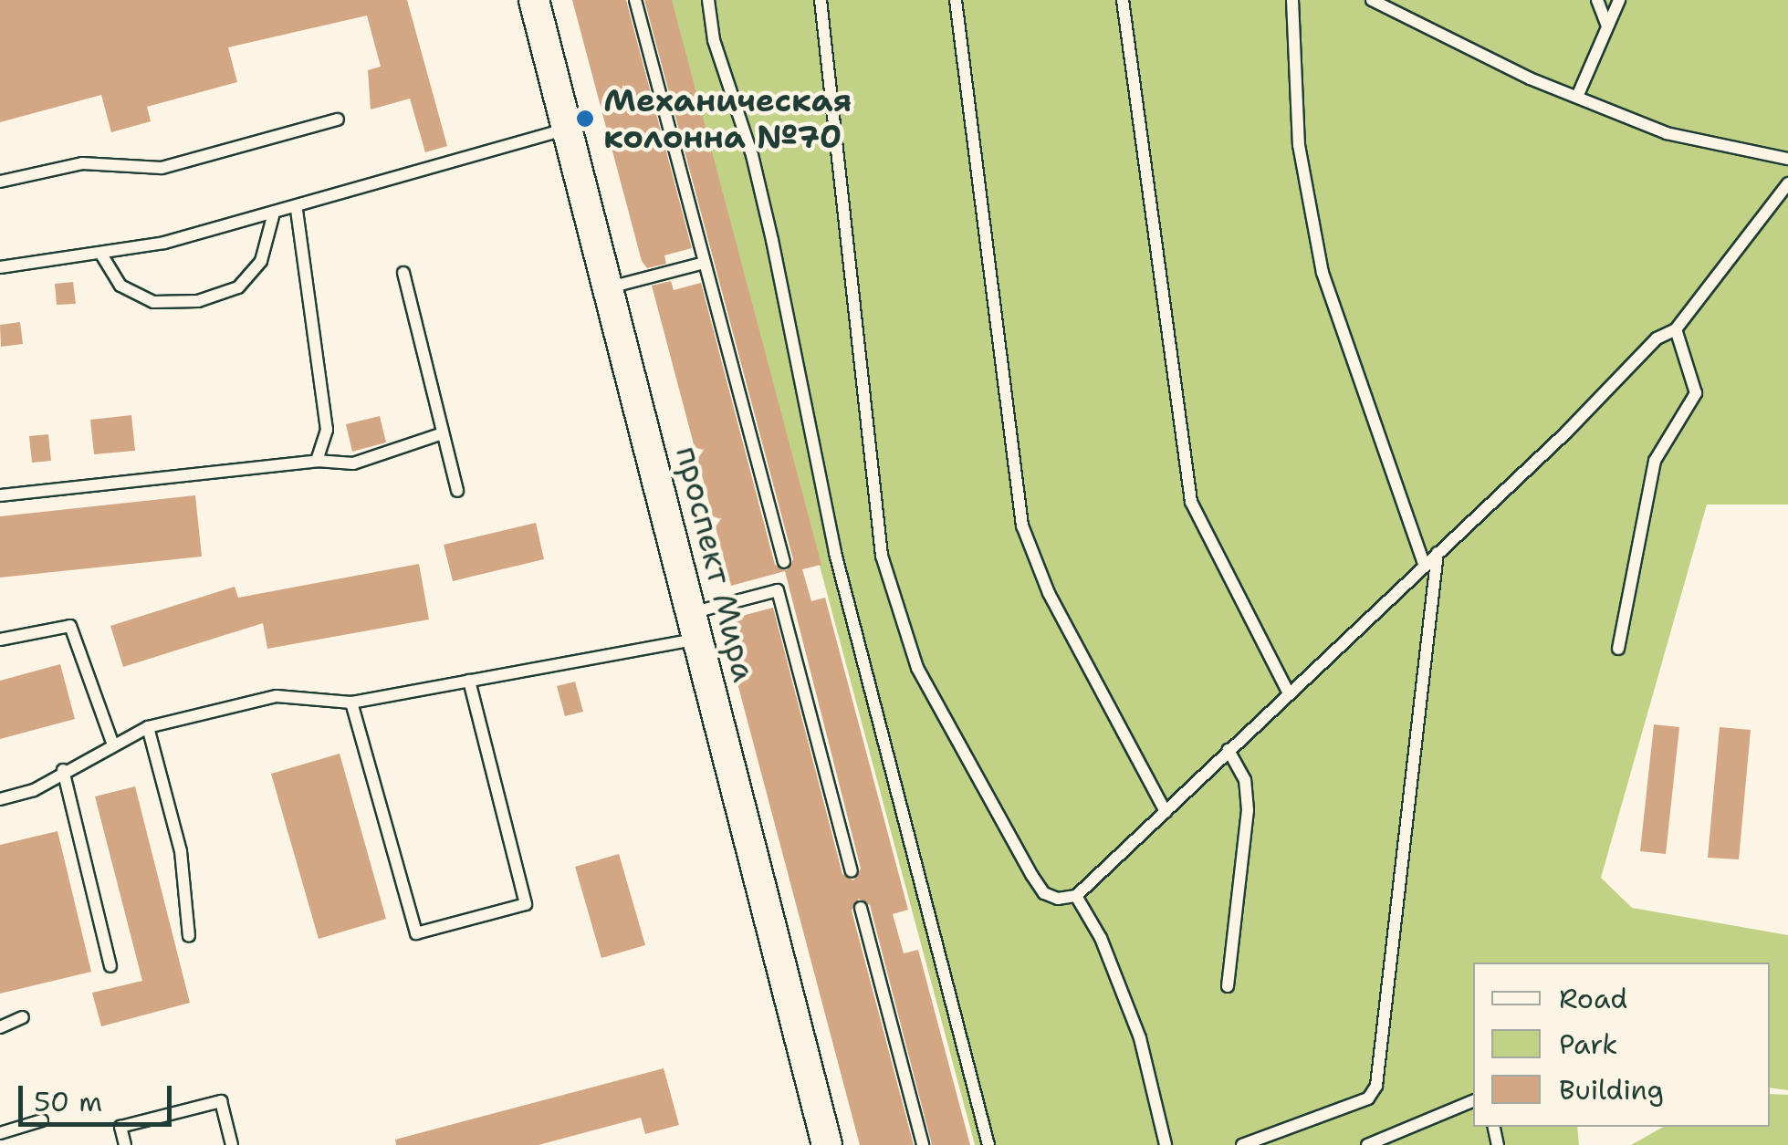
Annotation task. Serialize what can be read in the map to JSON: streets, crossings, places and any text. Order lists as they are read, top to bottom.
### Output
{
  "streets": {
    "street": ["проспект Мира"]
  },
  "places": ["Механическая колонна №70"],
  "legend": ["Road", "Park", "Building"],
  "scale_bar": "50 m"
}
